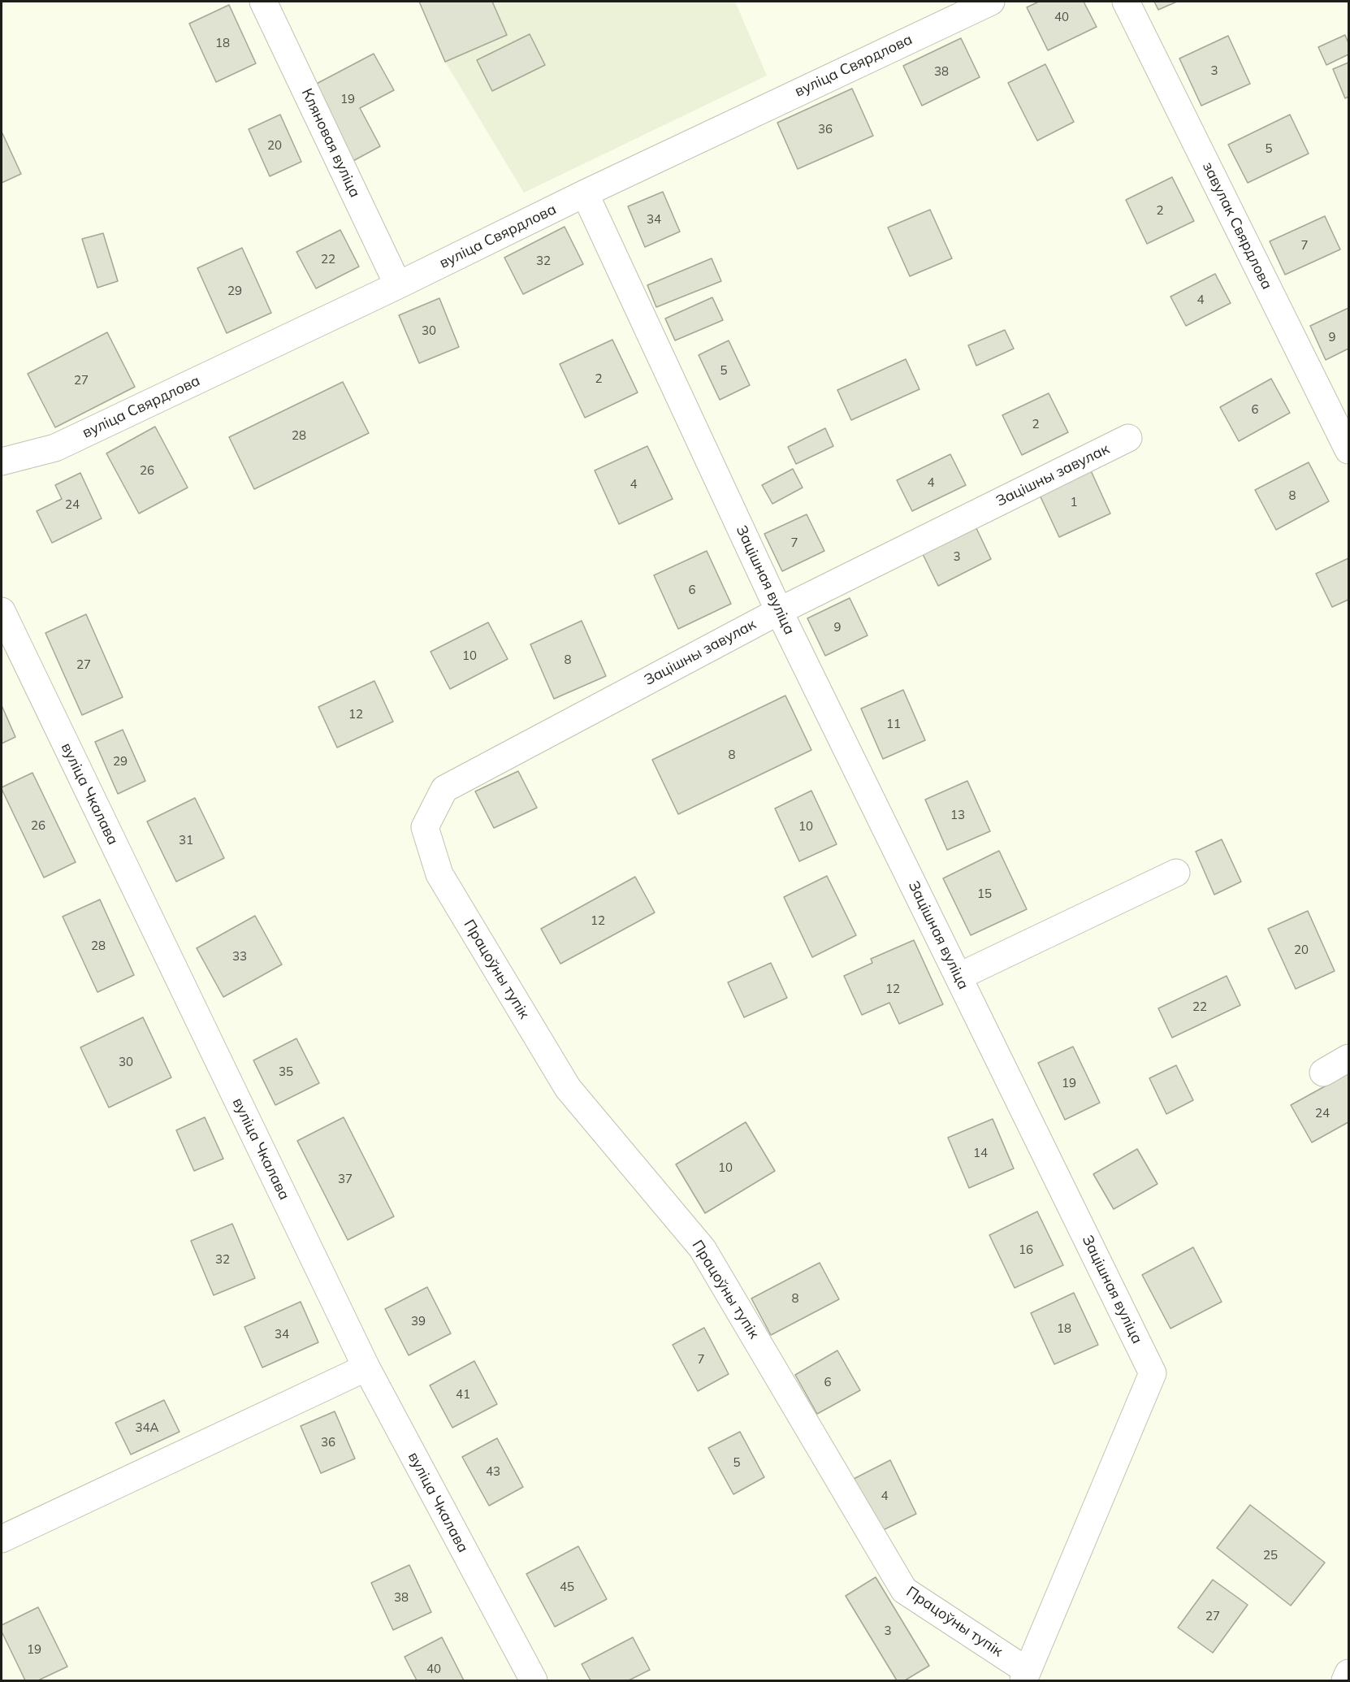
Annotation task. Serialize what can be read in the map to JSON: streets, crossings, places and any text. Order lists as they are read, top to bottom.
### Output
{
  "streets": {
    "street": [
      "вуліца Свярдлова",
      "Кляновая вуліца",
      "завулак Свярдлова",
      "Зацішны завулак",
      "Зацішная вуліца",
      "вуліца Чкалава",
      "Працоўны тупік"
    ]
  },
  "crossings": [
    ["вуліца Свярдлова", "Кляновая вуліца"],
    ["вуліца Свярдлова", "Зацішная вуліца"],
    ["Зацішны завулак", "Зацішная вуліца"],
    ["Зацішны завулак", "Працоўны тупік"],
    ["Зацішная вуліца", "Працоўны тупік"]
  ],
  "house_numbers": [
    "40",
    "18",
    "3",
    "38",
    "19",
    "36",
    "20",
    "5",
    "2",
    "34",
    "7",
    "22",
    "32",
    "29",
    "4",
    "30",
    "9",
    "5",
    "2",
    "27",
    "6",
    "2",
    "28",
    "26",
    "4",
    "4",
    "8",
    "1",
    "24",
    "7",
    "3",
    "6",
    "9",
    "10",
    "8",
    "27",
    "12",
    "11",
    "8",
    "29",
    "13",
    "26",
    "10",
    "31",
    "15",
    "12",
    "28",
    "20",
    "33",
    "12",
    "22",
    "30",
    "35",
    "19",
    "24",
    "14",
    "10",
    "37",
    "16",
    "32",
    "8",
    "39",
    "18",
    "34",
    "7",
    "6",
    "41",
    "34А",
    "36",
    "5",
    "43",
    "4",
    "25",
    "45",
    "38",
    "27",
    "3",
    "19",
    "40"
  ]
}
